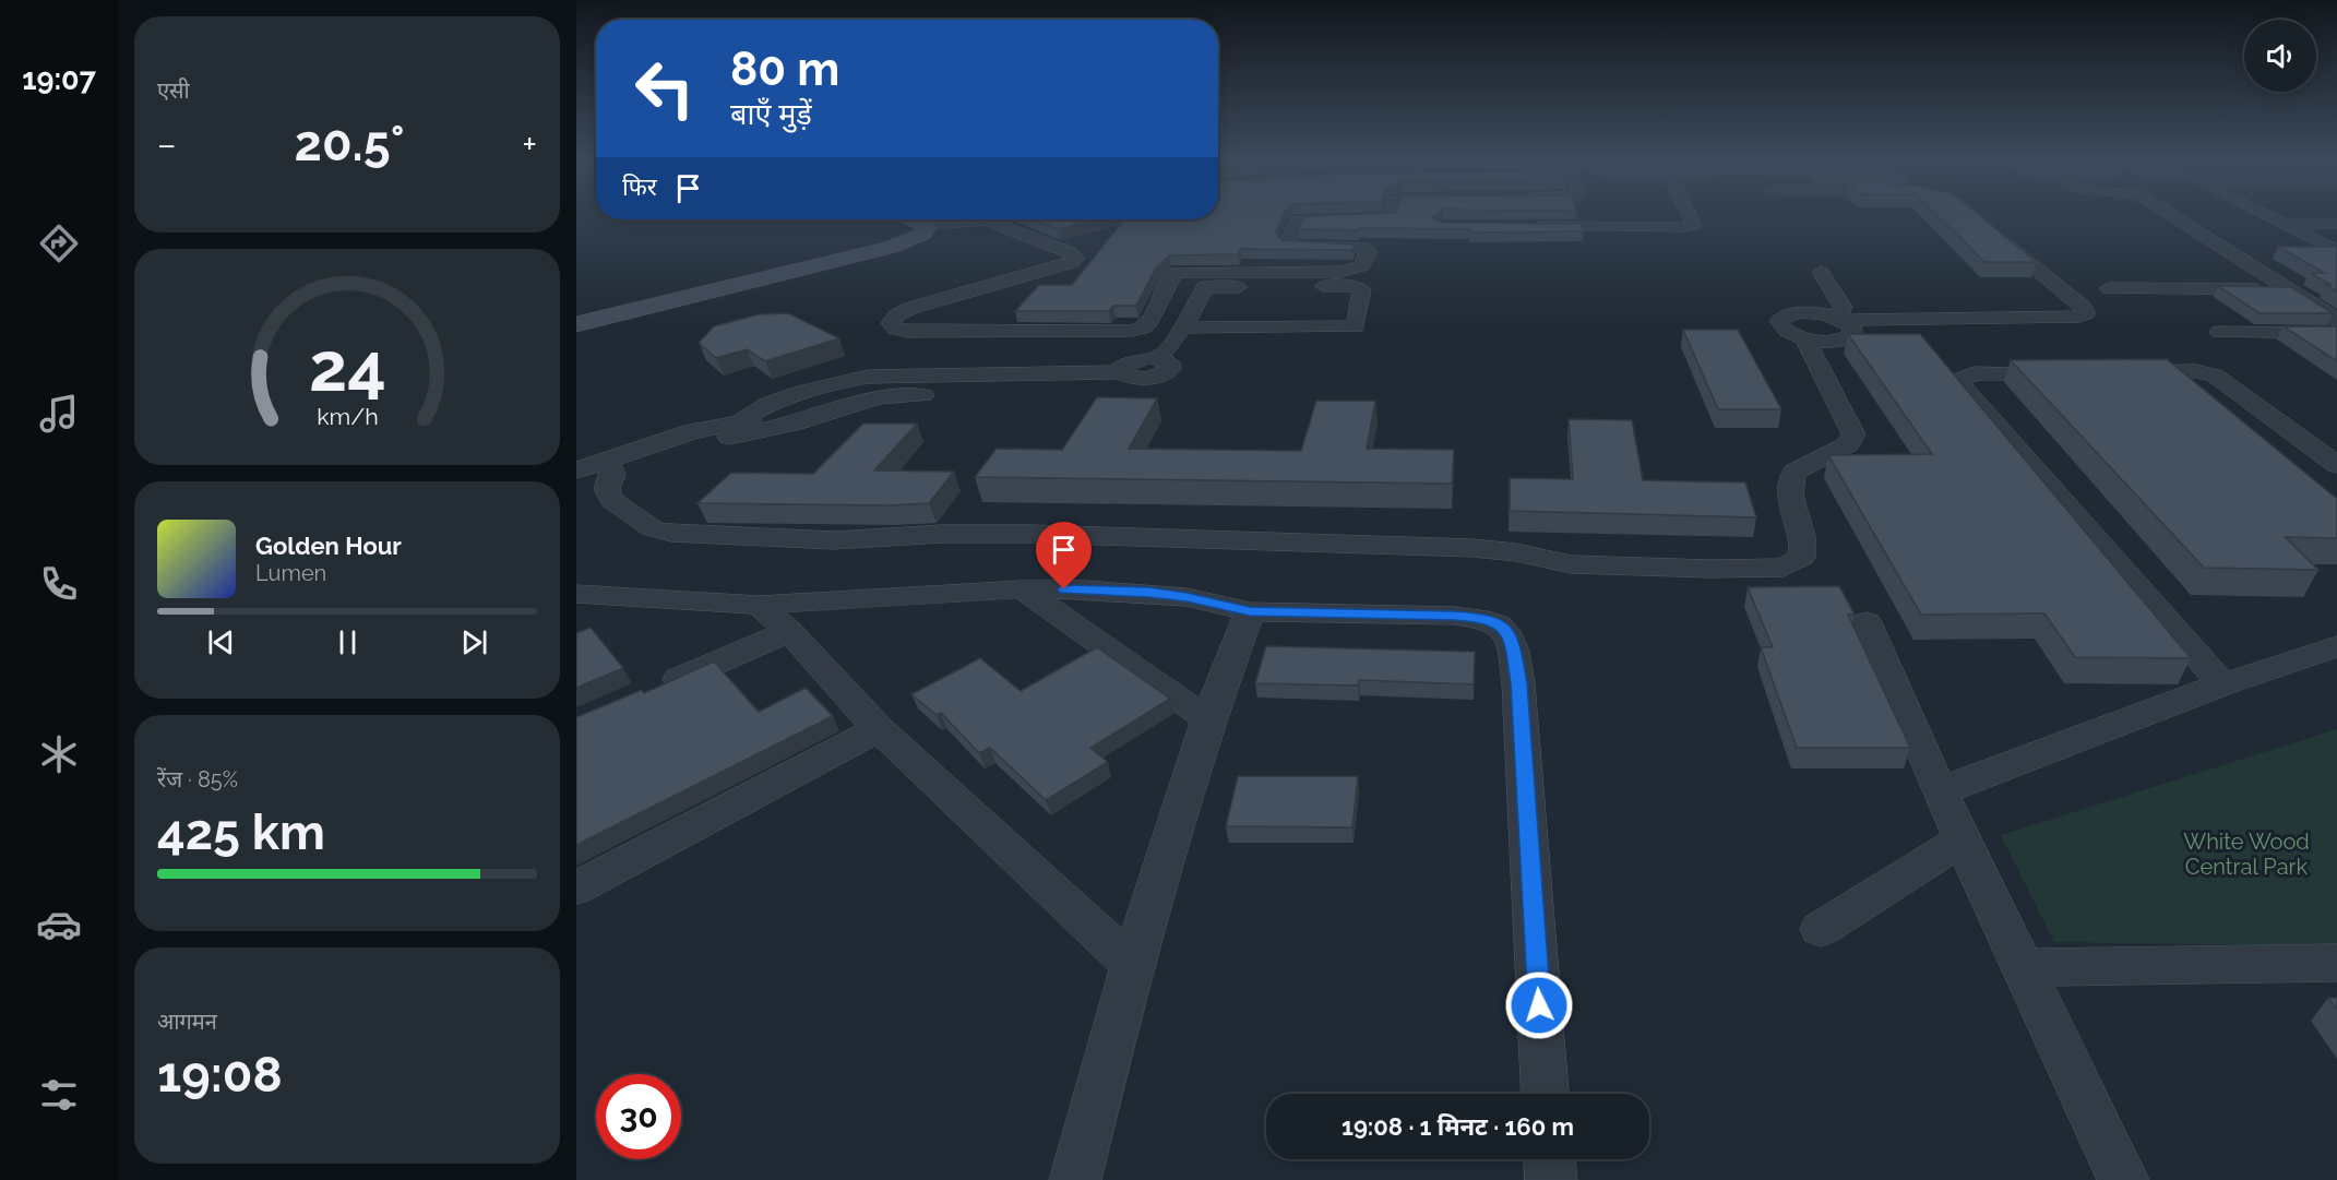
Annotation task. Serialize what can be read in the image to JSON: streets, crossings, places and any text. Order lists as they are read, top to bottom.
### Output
{
  "parks": ["White Wood Central Park"],
  "page": {
    "tabs": "19:07",
    "tile": [
      "एसी",
      ["रेंज · 85%", "425 km"],
      ["आगमन", "19:08"]
    ],
    "turn": ["80 m", "बाएँ मुड़ें"],
    "heat": ["−", "20.5°", "+"],
    "then": "फिर",
    "song": ["Golden Hour", "Lumen"],
    "limit": "30",
    "trip": "19:08 · 1 मिनट · 160 m",
    "gauge": ["24", "km/h"]
  }
}
